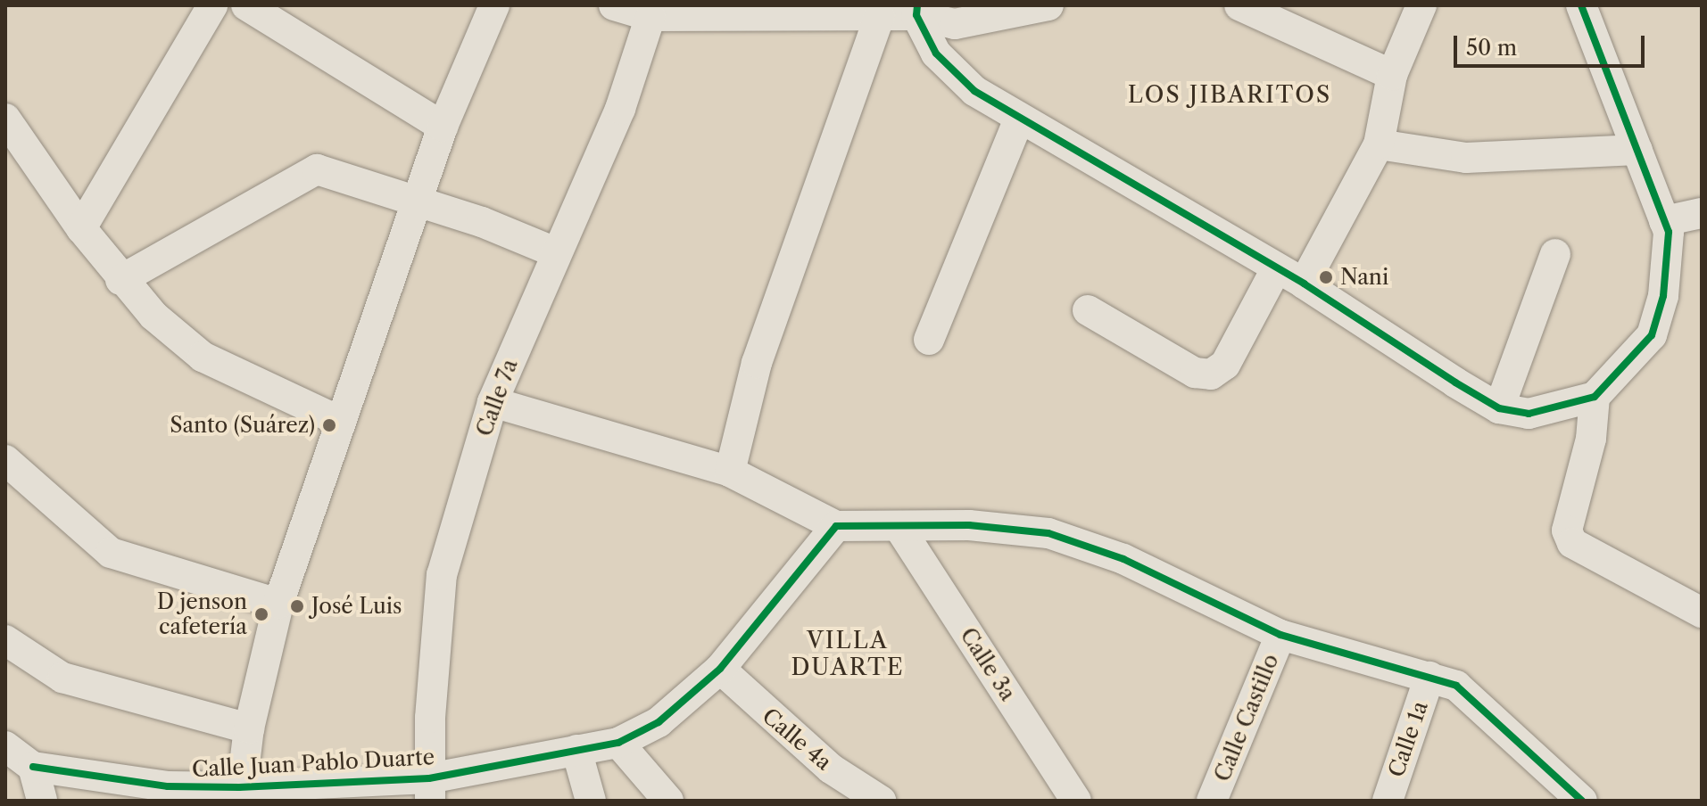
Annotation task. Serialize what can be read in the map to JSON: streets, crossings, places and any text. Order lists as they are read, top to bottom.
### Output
{
  "streets": {
    "street": [
      "Calle 7a",
      "Calle 3a",
      "Calle Castillo",
      "Calle 4a",
      "Calle 1a",
      "Calle Juan Pablo Duarte"
    ]
  },
  "crossings": [
    ["Calle 7a", "Calle Juan Pablo Duarte"],
    ["Calle 4a", "Calle Juan Pablo Duarte"]
  ],
  "districts": ["LOS JIBARITOS", "VILLA DUARTE"],
  "places": [
    "Nani",
    "Santo (Suárez)",
    "José Luis",
    "D jenson cafetería"
  ],
  "scale_bar": "50 m"
}
